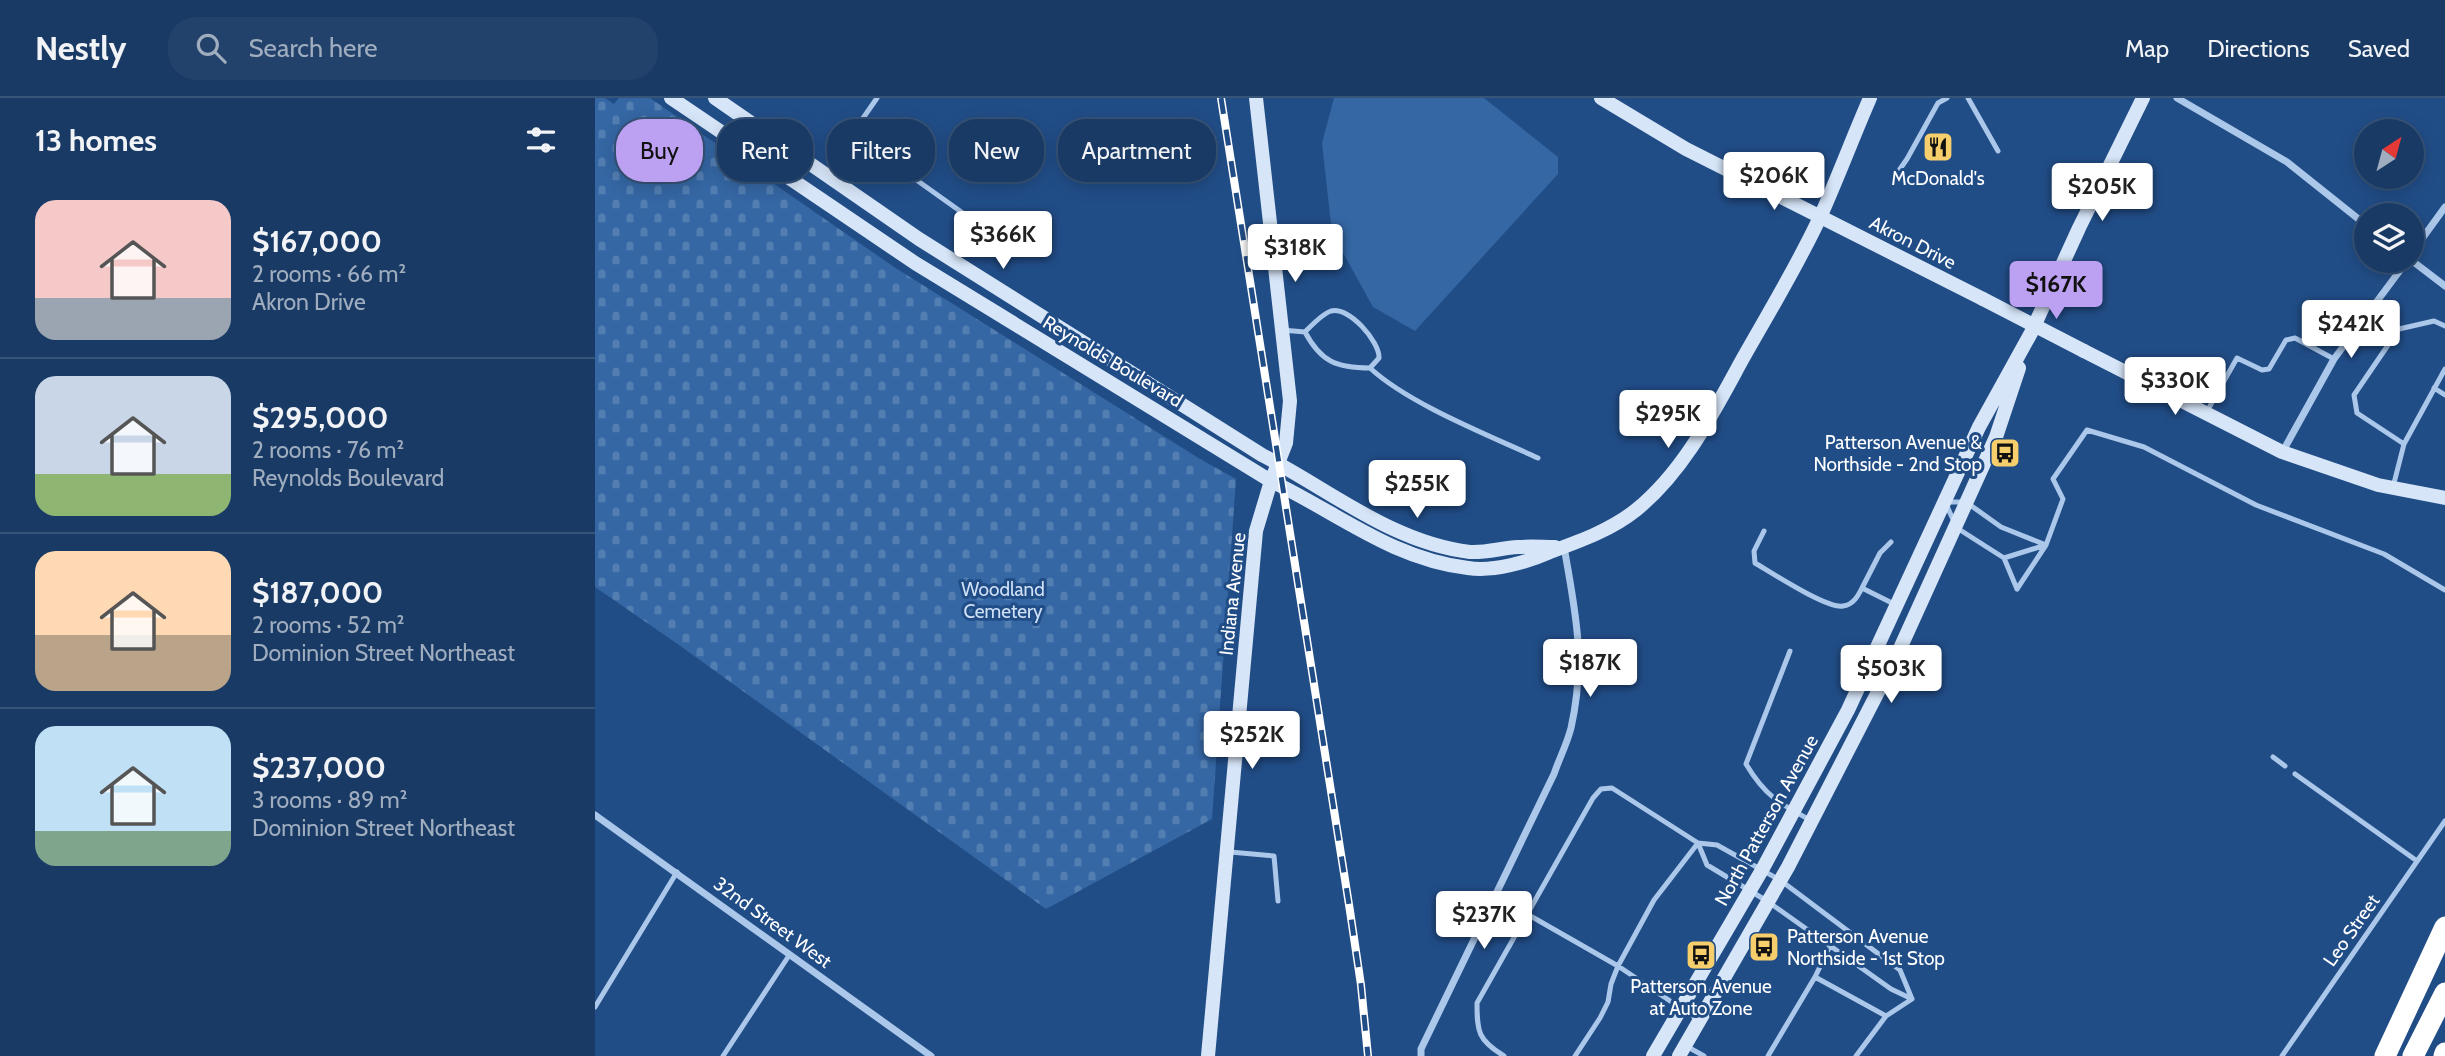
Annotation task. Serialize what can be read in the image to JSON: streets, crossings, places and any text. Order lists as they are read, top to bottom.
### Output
{
  "streets": {
    "main road": [
      "Akron Drive",
      "Reynolds Boulevard",
      "Indiana Avenue",
      "North Patterson Avenue"
    ],
    "street": ["32nd Street West"],
    "lane": ["Leo Street"]
  },
  "crossings": [
    ["Akron Drive", "Reynolds Boulevard"],
    ["Reynolds Boulevard", "Indiana Avenue"]
  ],
  "parks": ["Woodland Cemetery"],
  "places": {
    "restaurant": ["McDonald's"],
    "bus stop": ["Patterson Avenue & Northside - 2nd Stop", "Patterson Avenue Northside - 1st Stop", "Patterson Avenue at Auto Zone"]
  },
  "north": "top right",
  "page": {
    "header": "Nestly",
    "search": "Search here",
    "nav": ["Map", "Directions", "Saved"],
    "heading": "13 homes",
    "chip": [
      "Buy",
      "Rent",
      "Filters",
      "New",
      "Apartment"
    ],
    "price": [
      "$206K",
      "$205K",
      "$366K",
      "$318K",
      "$167K",
      "$242K",
      "$330K",
      "$295K",
      "$255K",
      "$187K",
      "$503K",
      "$252K",
      "$237K"
    ],
    "list": [
      {
        "name": "$167,000",
        "note": "2 rooms · 66 m² · Akron Drive"
      },
      {
        "name": "$295,000",
        "note": "2 rooms · 76 m² · Reynolds Boulevard"
      },
      {
        "name": "$187,000",
        "note": "2 rooms · 52 m² · Dominion Street Northeast"
      },
      {
        "name": "$237,000",
        "note": "3 rooms · 89 m² · Dominion Street Northeast"
      }
    ]
  }
}
